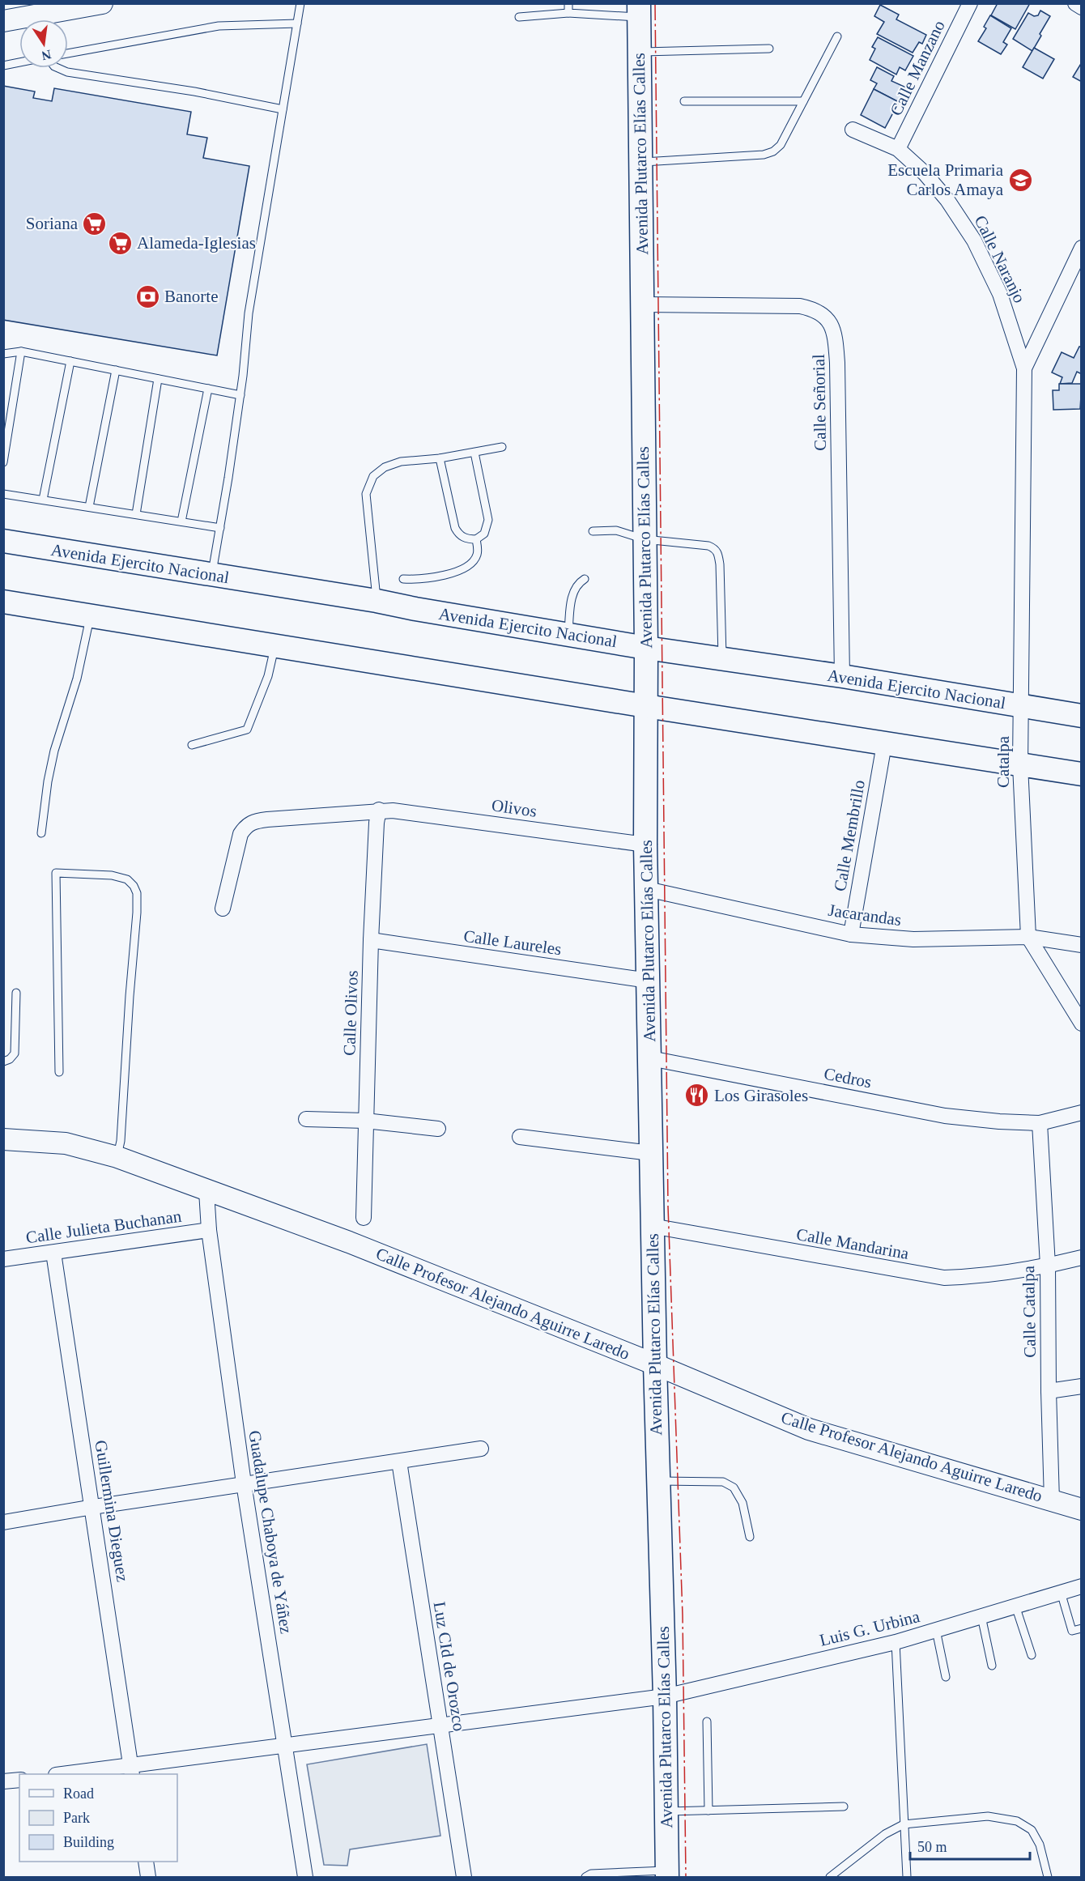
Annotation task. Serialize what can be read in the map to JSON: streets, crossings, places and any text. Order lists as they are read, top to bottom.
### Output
{
  "streets": {
    "main road": ["Avenida Plutarco Elías Calles", "Avenida Ejercito Nacional"],
    "street": [
      "Calle Manzano",
      "Calle Naranjo",
      "Calle Señorial",
      "Catalpa",
      "Olivos",
      "Calle Membrillo",
      "Jacarandas",
      "Calle Laureles",
      "Calle Olivos",
      "Cedros",
      "Calle Julieta Buchanan",
      "Calle Mandarina",
      "Calle Profesor Alejando Aguirre Laredo",
      "Calle Catalpa",
      "Guillermina Dieguez",
      "Guadalupe Chaboya de Yáñez",
      "Luis G. Urbina",
      "Luz CId de Orozco"
    ]
  },
  "crossings": [
    ["Calle Manzano", "Calle Naranjo"],
    ["Avenida Plutarco Elías Calles", "Calle Señorial"],
    ["Avenida Plutarco Elías Calles", "Avenida Ejercito Nacional"],
    ["Avenida Plutarco Elías Calles", "Olivos"],
    ["Avenida Plutarco Elías Calles", "Jacarandas"],
    ["Avenida Plutarco Elías Calles", "Calle Laureles"],
    ["Avenida Plutarco Elías Calles", "Cedros"],
    ["Avenida Plutarco Elías Calles", "Calle Mandarina"],
    ["Avenida Plutarco Elías Calles", "Calle Profesor Alejando Aguirre Laredo"],
    ["Avenida Plutarco Elías Calles", "Luis G. Urbina"],
    ["Calle Naranjo", "Catalpa"],
    ["Calle Señorial", "Avenida Ejercito Nacional"],
    ["Avenida Ejercito Nacional", "Catalpa"],
    ["Catalpa", "Jacarandas"],
    ["Olivos", "Calle Olivos"],
    ["Calle Membrillo", "Jacarandas"],
    ["Calle Laureles", "Calle Olivos"],
    ["Cedros", "Calle Catalpa"],
    ["Calle Julieta Buchanan", "Guillermina Dieguez"],
    ["Calle Julieta Buchanan", "Guadalupe Chaboya de Yáñez"],
    ["Calle Mandarina", "Calle Catalpa"],
    ["Calle Profesor Alejando Aguirre Laredo", "Calle Catalpa"],
    ["Calle Profesor Alejando Aguirre Laredo", "Guadalupe Chaboya de Yáñez"],
    ["Guillermina Dieguez", "Luis G. Urbina"],
    ["Guadalupe Chaboya de Yáñez", "Luis G. Urbina"],
    ["Luis G. Urbina", "Luz CId de Orozco"]
  ],
  "places": {
    "school or university": ["Escuela Primaria Carlos Amaya"],
    "supermarket": ["Soriana", "Alameda-Iglesias"],
    "bank": ["Banorte"],
    "restaurant": ["Los Girasoles"]
  },
  "legend": ["Road", "Park", "Building"],
  "scale_bar": "50 m",
  "north": "bottom"
}
